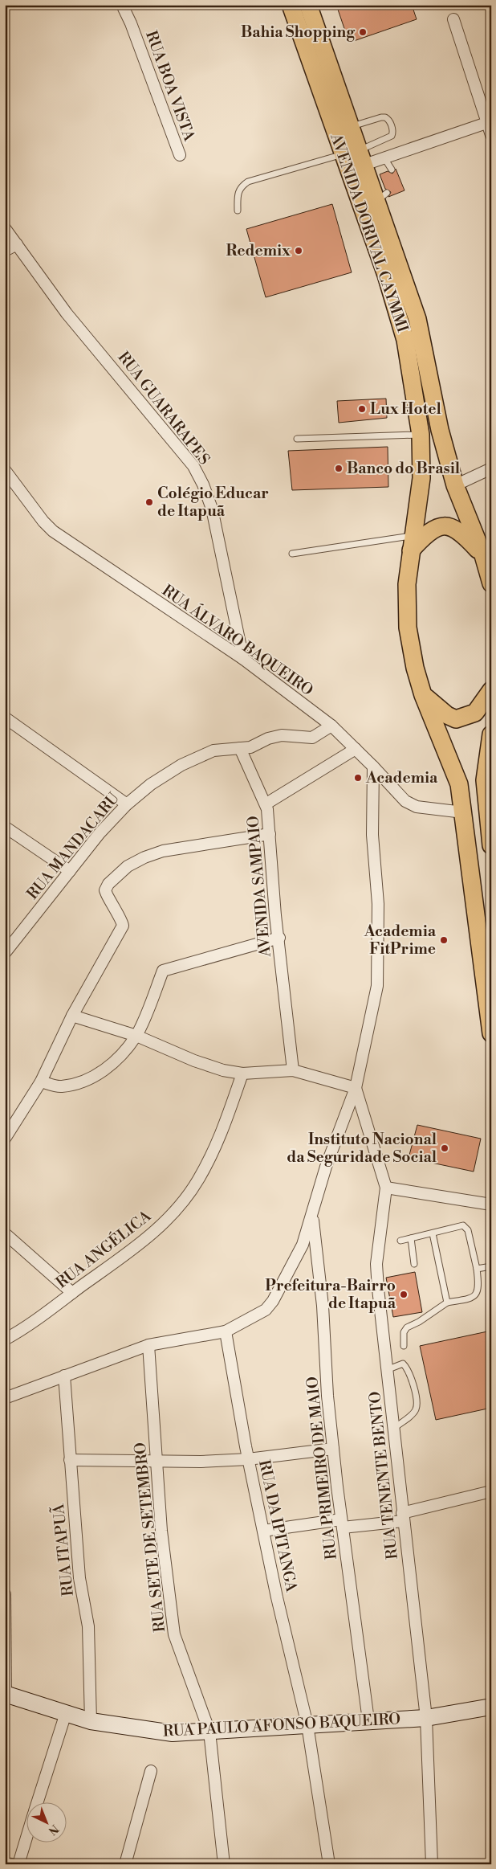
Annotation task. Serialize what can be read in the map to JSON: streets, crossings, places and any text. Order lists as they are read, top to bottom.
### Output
{
  "streets": {
    "main road": ["AVENIDA DORIVAL CAYMMI"],
    "street": [
      "RUA BOA VISTA",
      "RUA GUARARAPES",
      "RUA ÁLVARO BAQUEIRO",
      "RUA MANDACARU",
      "AVENIDA SAMPAIO",
      "RUA ANGÉLICA",
      "RUA PRIMEIRO DE MAIO",
      "RUA TENENTE BENTO",
      "RUA DA IPITANGA",
      "RUA SETE DE SETEMBRO",
      "RUA ITAPUÃ",
      "RUA PAULO AFONSO BAQUEIRO"
    ]
  },
  "crossings": [
    ["AVENIDA DORIVAL CAYMMI", "RUA ÁLVARO BAQUEIRO"],
    ["RUA GUARARAPES", "RUA ÁLVARO BAQUEIRO"],
    ["RUA ÁLVARO BAQUEIRO", "RUA MANDACARU"],
    ["RUA ÁLVARO BAQUEIRO", "AVENIDA SAMPAIO"],
    ["RUA PRIMEIRO DE MAIO", "RUA PAULO AFONSO BAQUEIRO"],
    ["RUA TENENTE BENTO", "RUA PAULO AFONSO BAQUEIRO"],
    ["RUA DA IPITANGA", "RUA PAULO AFONSO BAQUEIRO"],
    ["RUA SETE DE SETEMBRO", "RUA PAULO AFONSO BAQUEIRO"],
    ["RUA ITAPUÃ", "RUA PAULO AFONSO BAQUEIRO"]
  ],
  "places": [
    "Bahia Shopping",
    "Redemix",
    "Lux Hotel",
    "Banco do Brasil",
    "Colégio Educar de Itapuã",
    "Academia",
    "Academia FitPrime",
    "Instituto Nacional da Seguridade Social",
    "Prefeitura-Bairro de Itapuã"
  ],
  "north": "bottom right"
}
